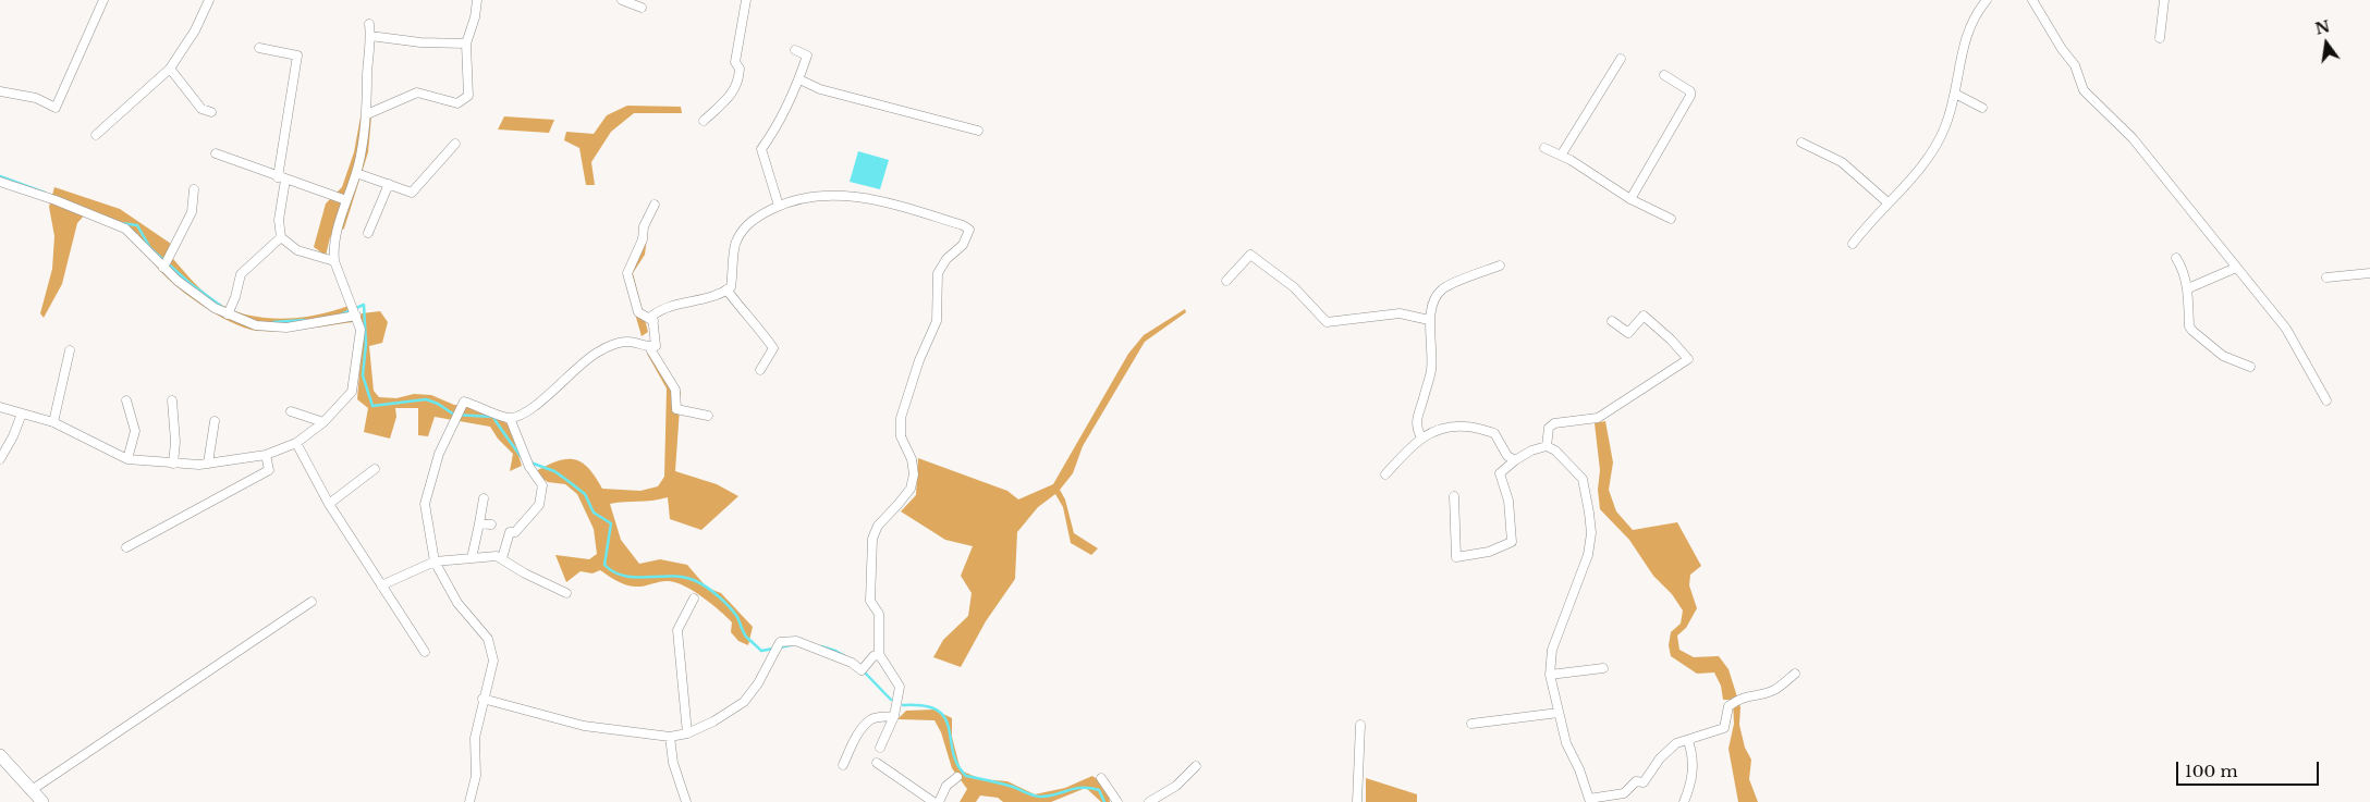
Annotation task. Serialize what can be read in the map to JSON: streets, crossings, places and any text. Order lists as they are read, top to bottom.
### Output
{
  "scale_bar": "100 m",
  "north": "top"
}
